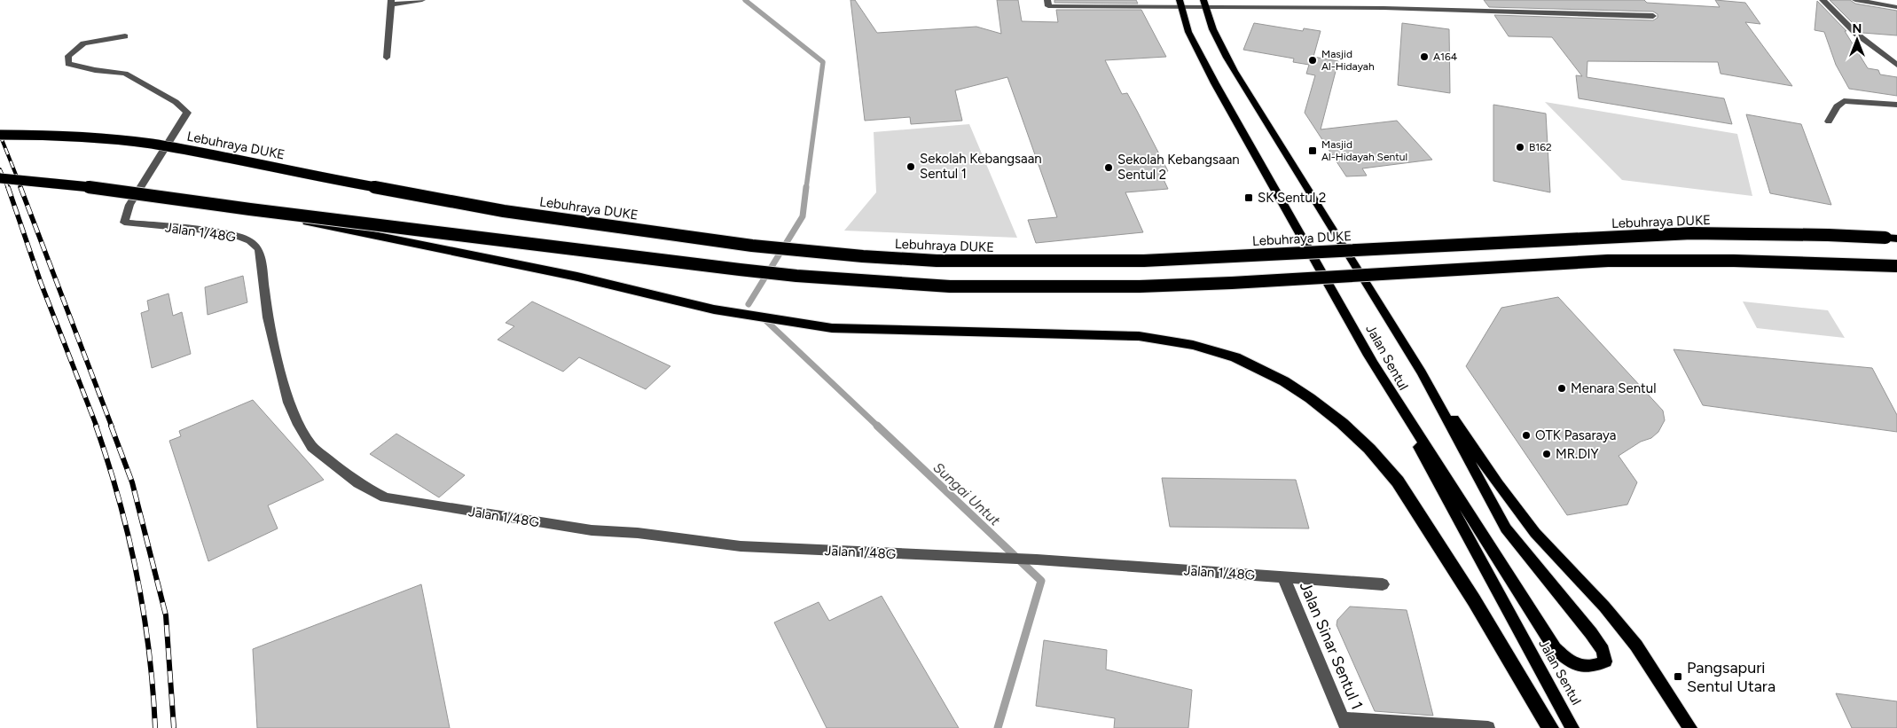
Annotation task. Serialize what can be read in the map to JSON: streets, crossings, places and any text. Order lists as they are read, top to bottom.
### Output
{
  "streets": {
    "highway": ["Lebuhraya DUKE"],
    "main road": ["Jalan Sentul"],
    "street": ["Jalan 1/48G", "Jalan Sinar Sentul 1"]
  },
  "crossings": [
    ["Jalan 1/48G", "Jalan Sinar Sentul 1"]
  ],
  "water": ["Sungai Untut"],
  "places": {
    "other": [
      "A164",
      "Masjid Al-Hidayah",
      "B162",
      "Sekolah Kebangsaan Sentul 1",
      "Sekolah Kebangsaan Sentul 2",
      "Menara Sentul",
      "OTK Pasaraya",
      "MR.DIY"
    ],
    "transit": ["Masjid Al-Hidayah Sentul", "SK Sentul 2", "Pangsapuri Sentul Utara"]
  },
  "north": "top"
}
